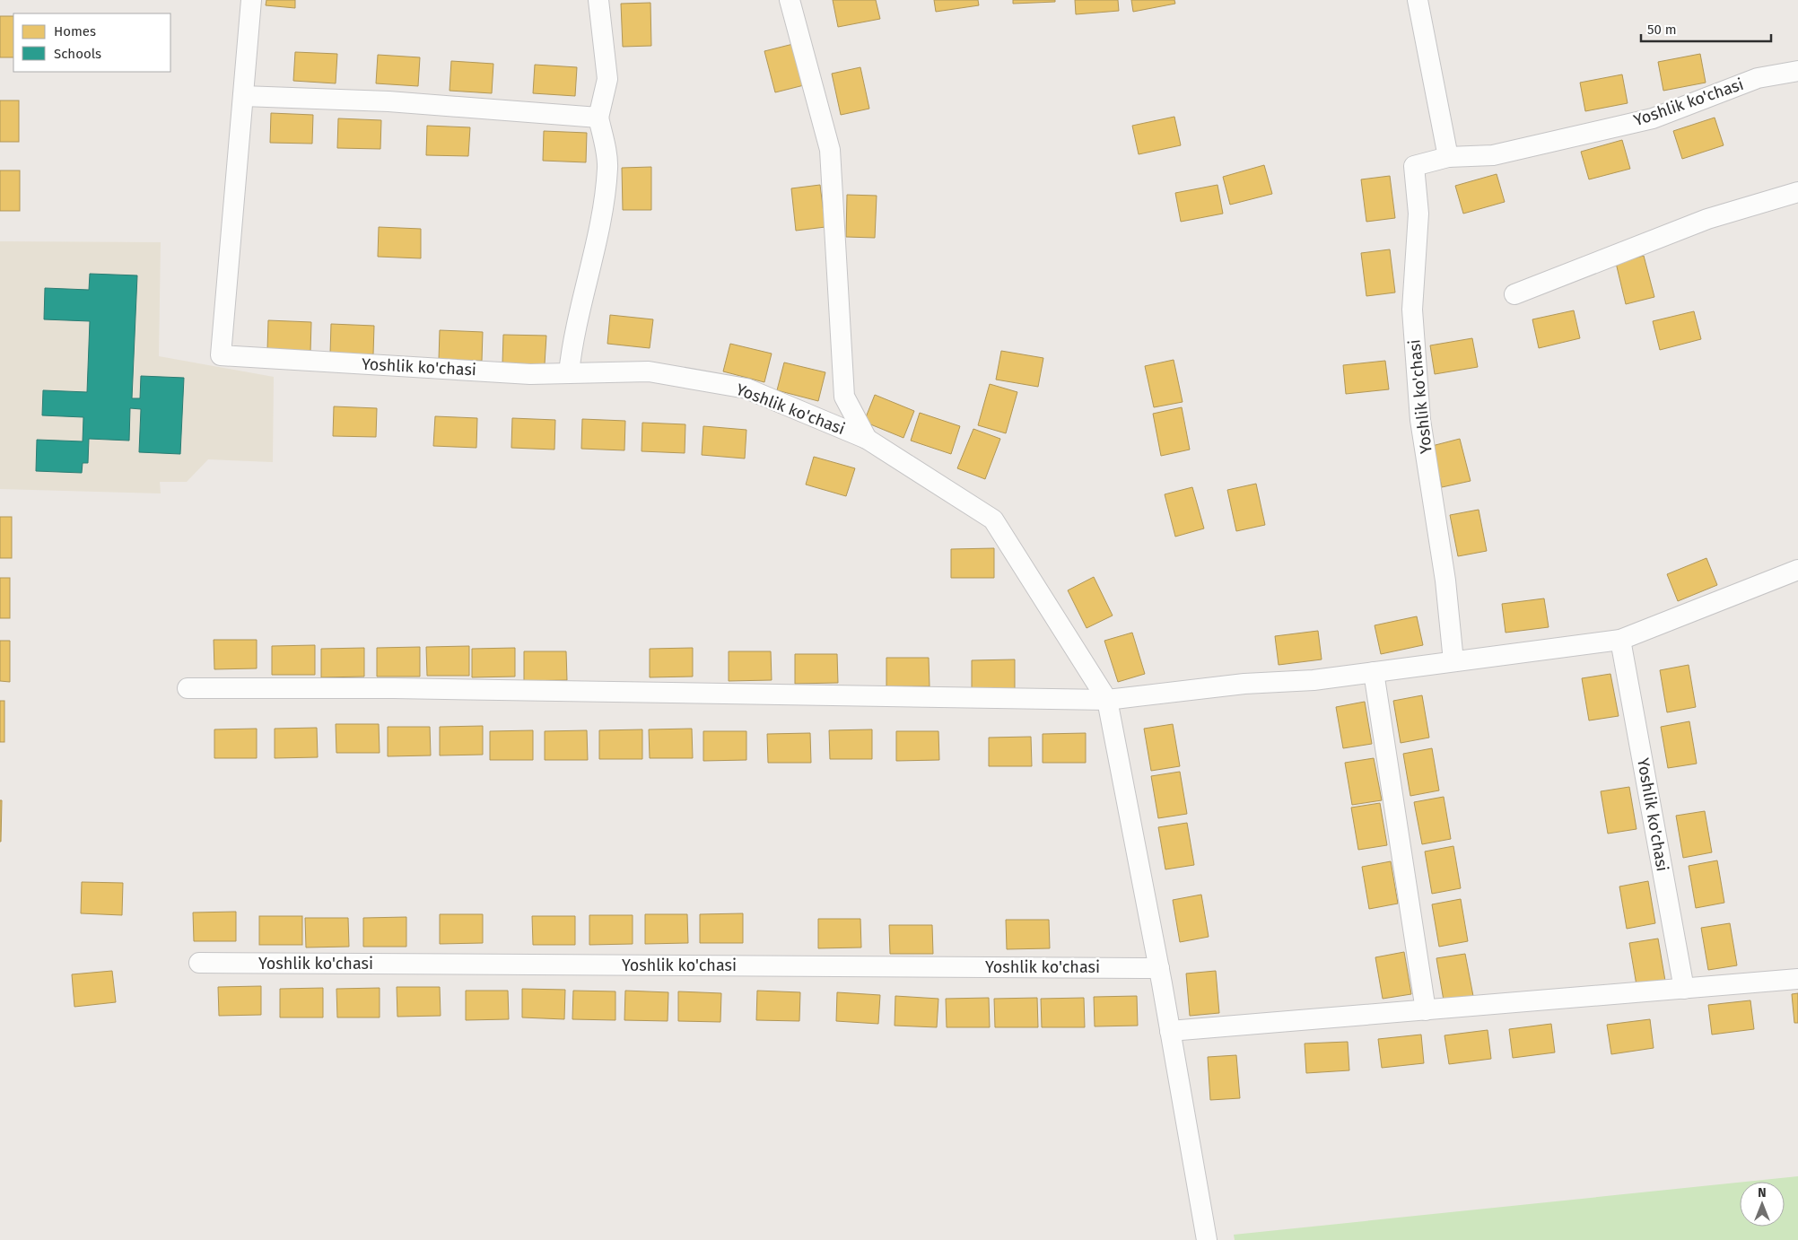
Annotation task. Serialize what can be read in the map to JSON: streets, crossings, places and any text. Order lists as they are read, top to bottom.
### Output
{
  "streets": {
    "street": ["Yoshlik ko'chasi"]
  },
  "legend": ["Homes", "Schools"],
  "scale_bar": "50 m",
  "north": "top"
}
